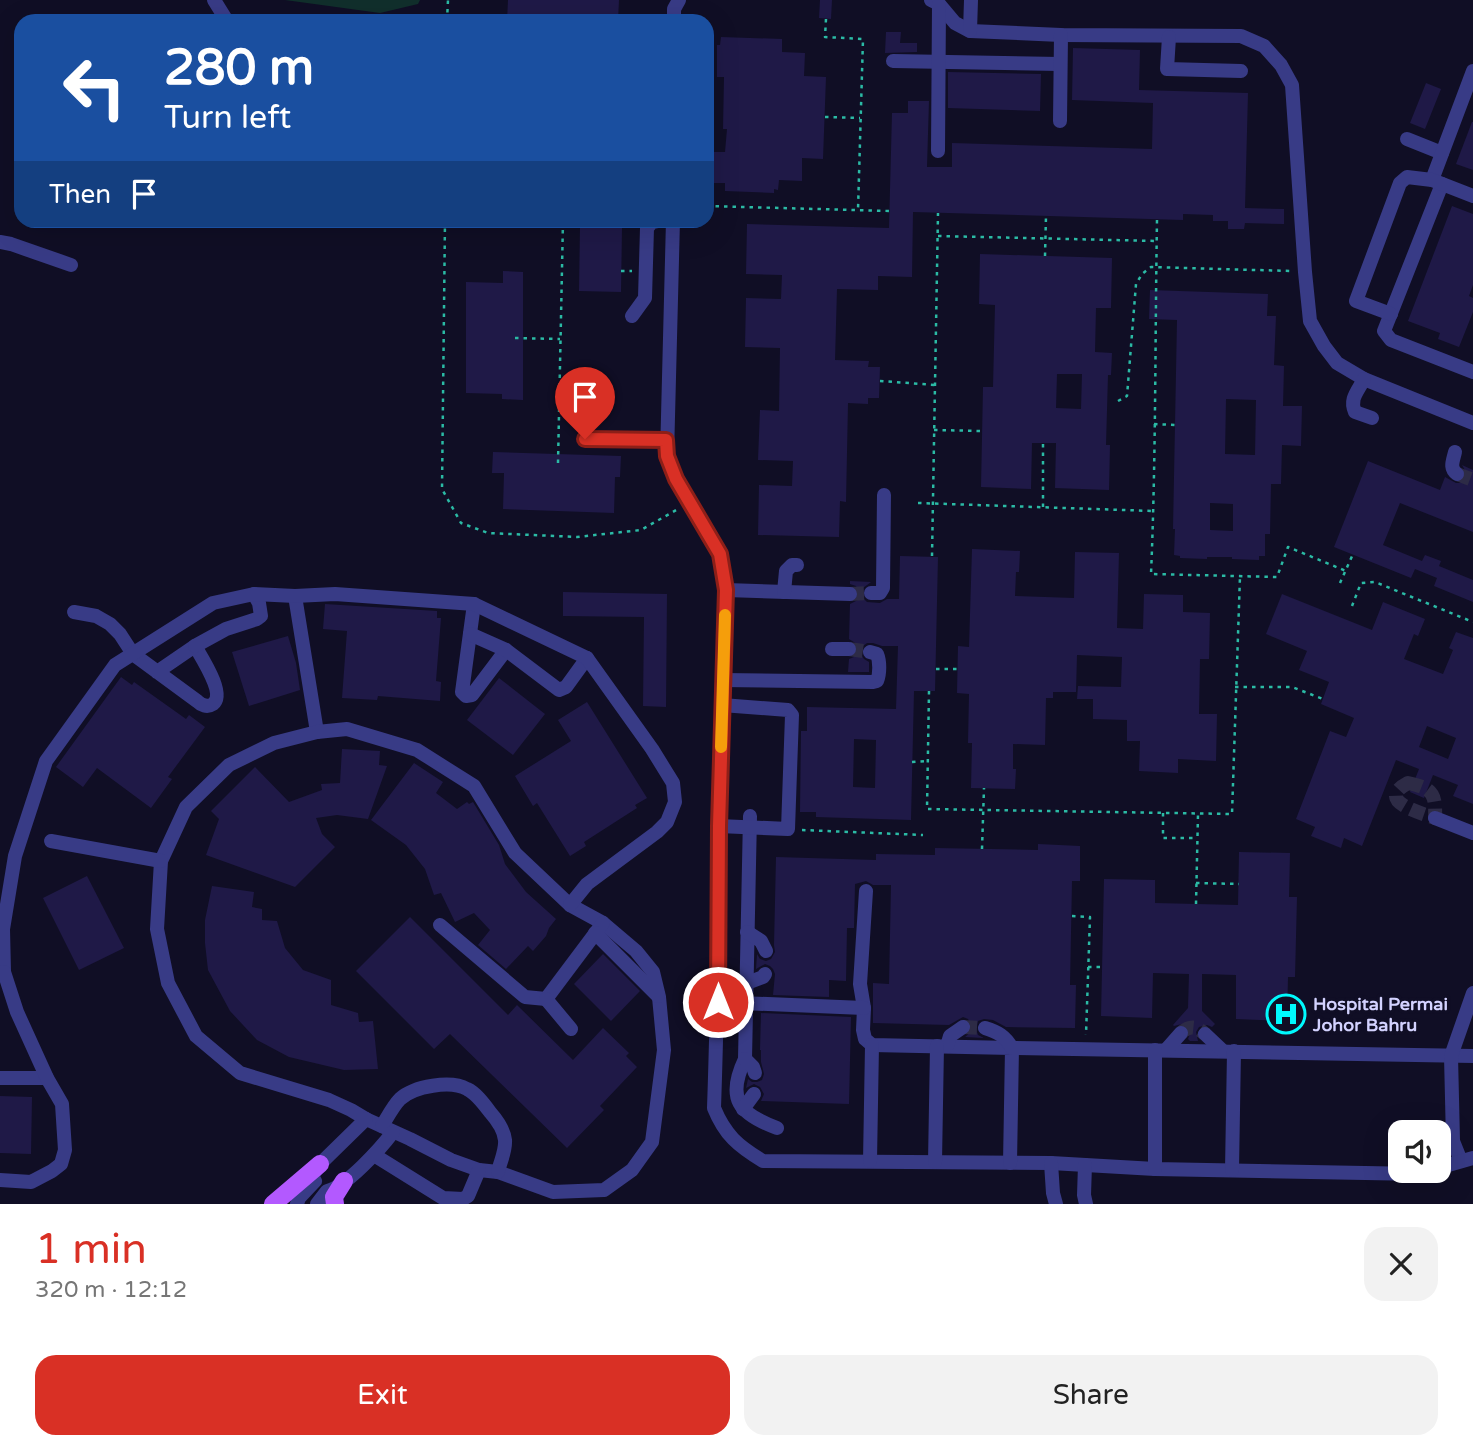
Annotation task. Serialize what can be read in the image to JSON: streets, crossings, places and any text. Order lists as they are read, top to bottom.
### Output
{
  "places": {
    "hospital": ["Hospital Permai Johor Bahru"]
  },
  "page": {
    "turn": ["280 m", "Turn left"],
    "then": "Then",
    "heading": ["1 min", "320 m · 12:12"],
    "buttons": ["Exit", "Share"]
  }
}
